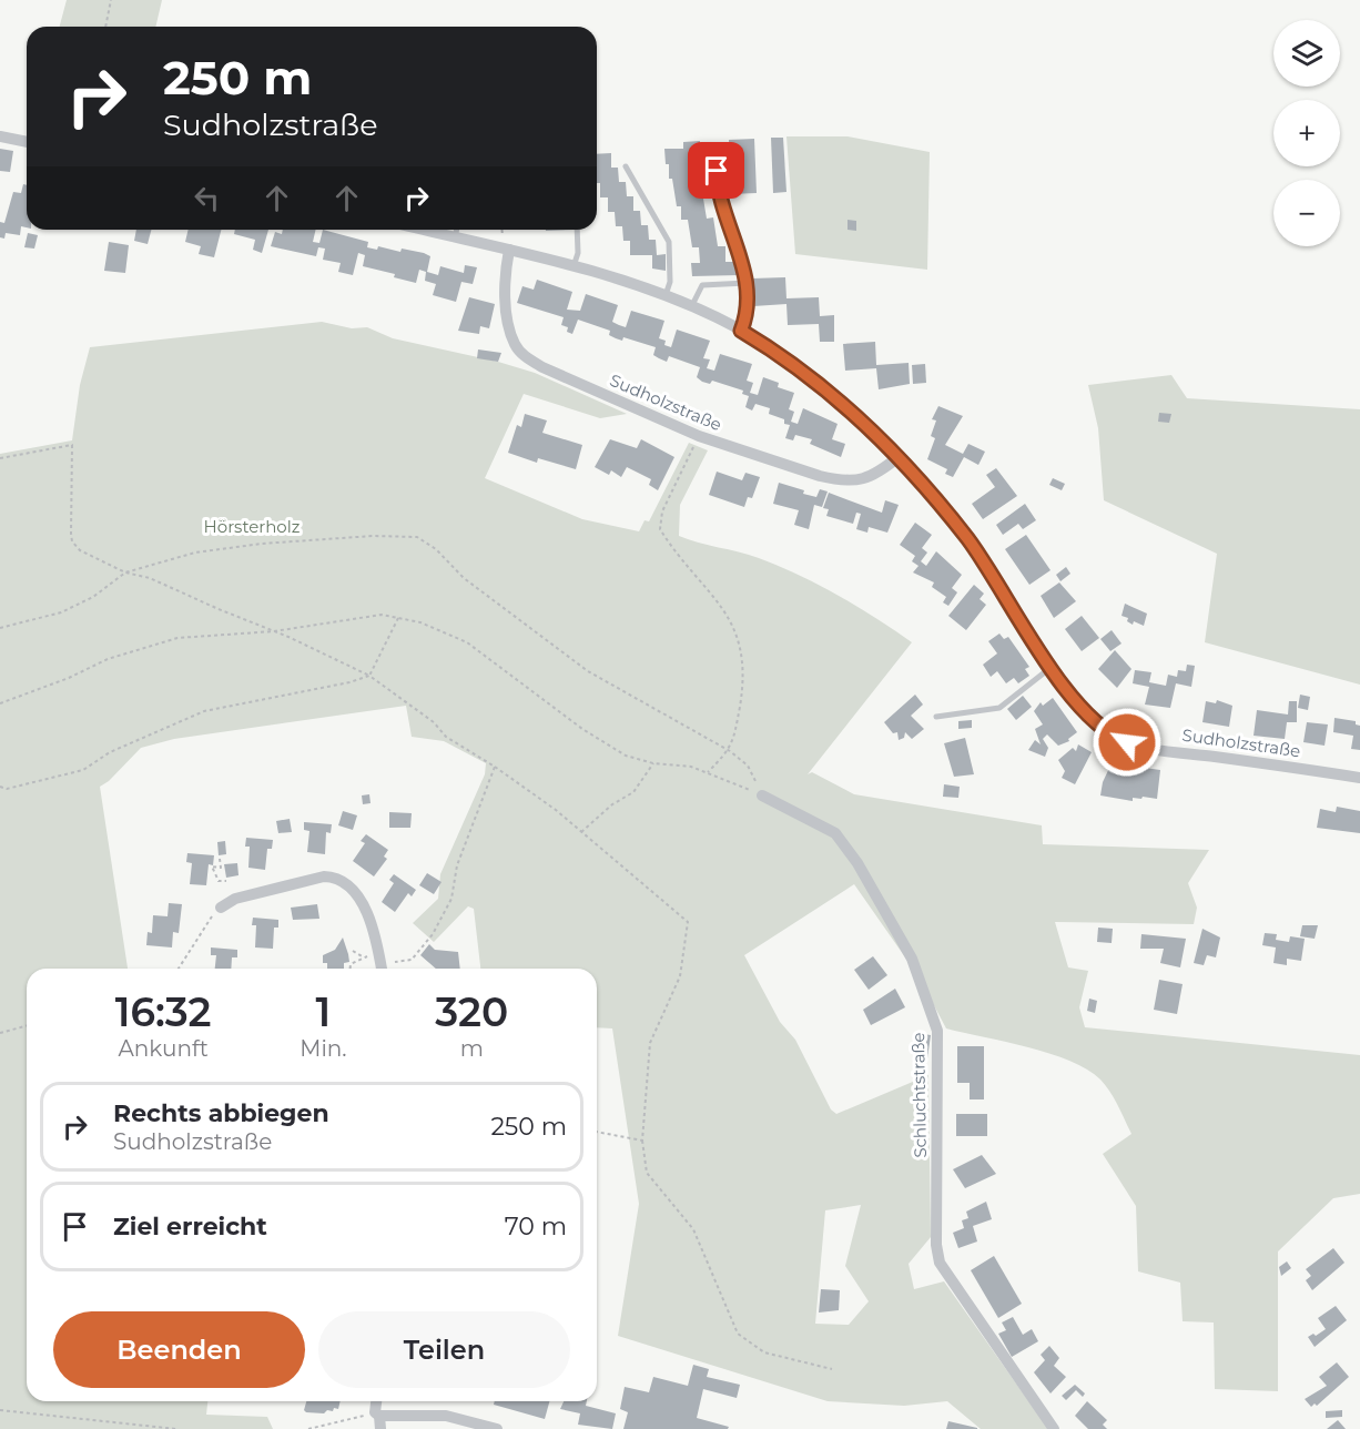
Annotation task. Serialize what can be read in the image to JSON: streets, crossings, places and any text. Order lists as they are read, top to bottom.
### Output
{
  "streets": {
    "street": ["Sudholzstraße", "Schluchtstraße"]
  },
  "parks": ["Hörsterholz"],
  "page": {
    "map_buttons": ["+", "−"],
    "turn": ["250 m", "Sudholzstraße"],
    "eta": [
      "16:32",
      "Ankunft",
      "1",
      "Min.",
      "320",
      "m"
    ],
    "list": [
      {
        "name": "Rechts abbiegen",
        "note": "Sudholzstraße",
        "value": "250 m"
      },
      {
        "name": "Ziel erreicht",
        "value": "70 m"
      }
    ],
    "buttons": ["Beenden", "Teilen"]
  }
}
